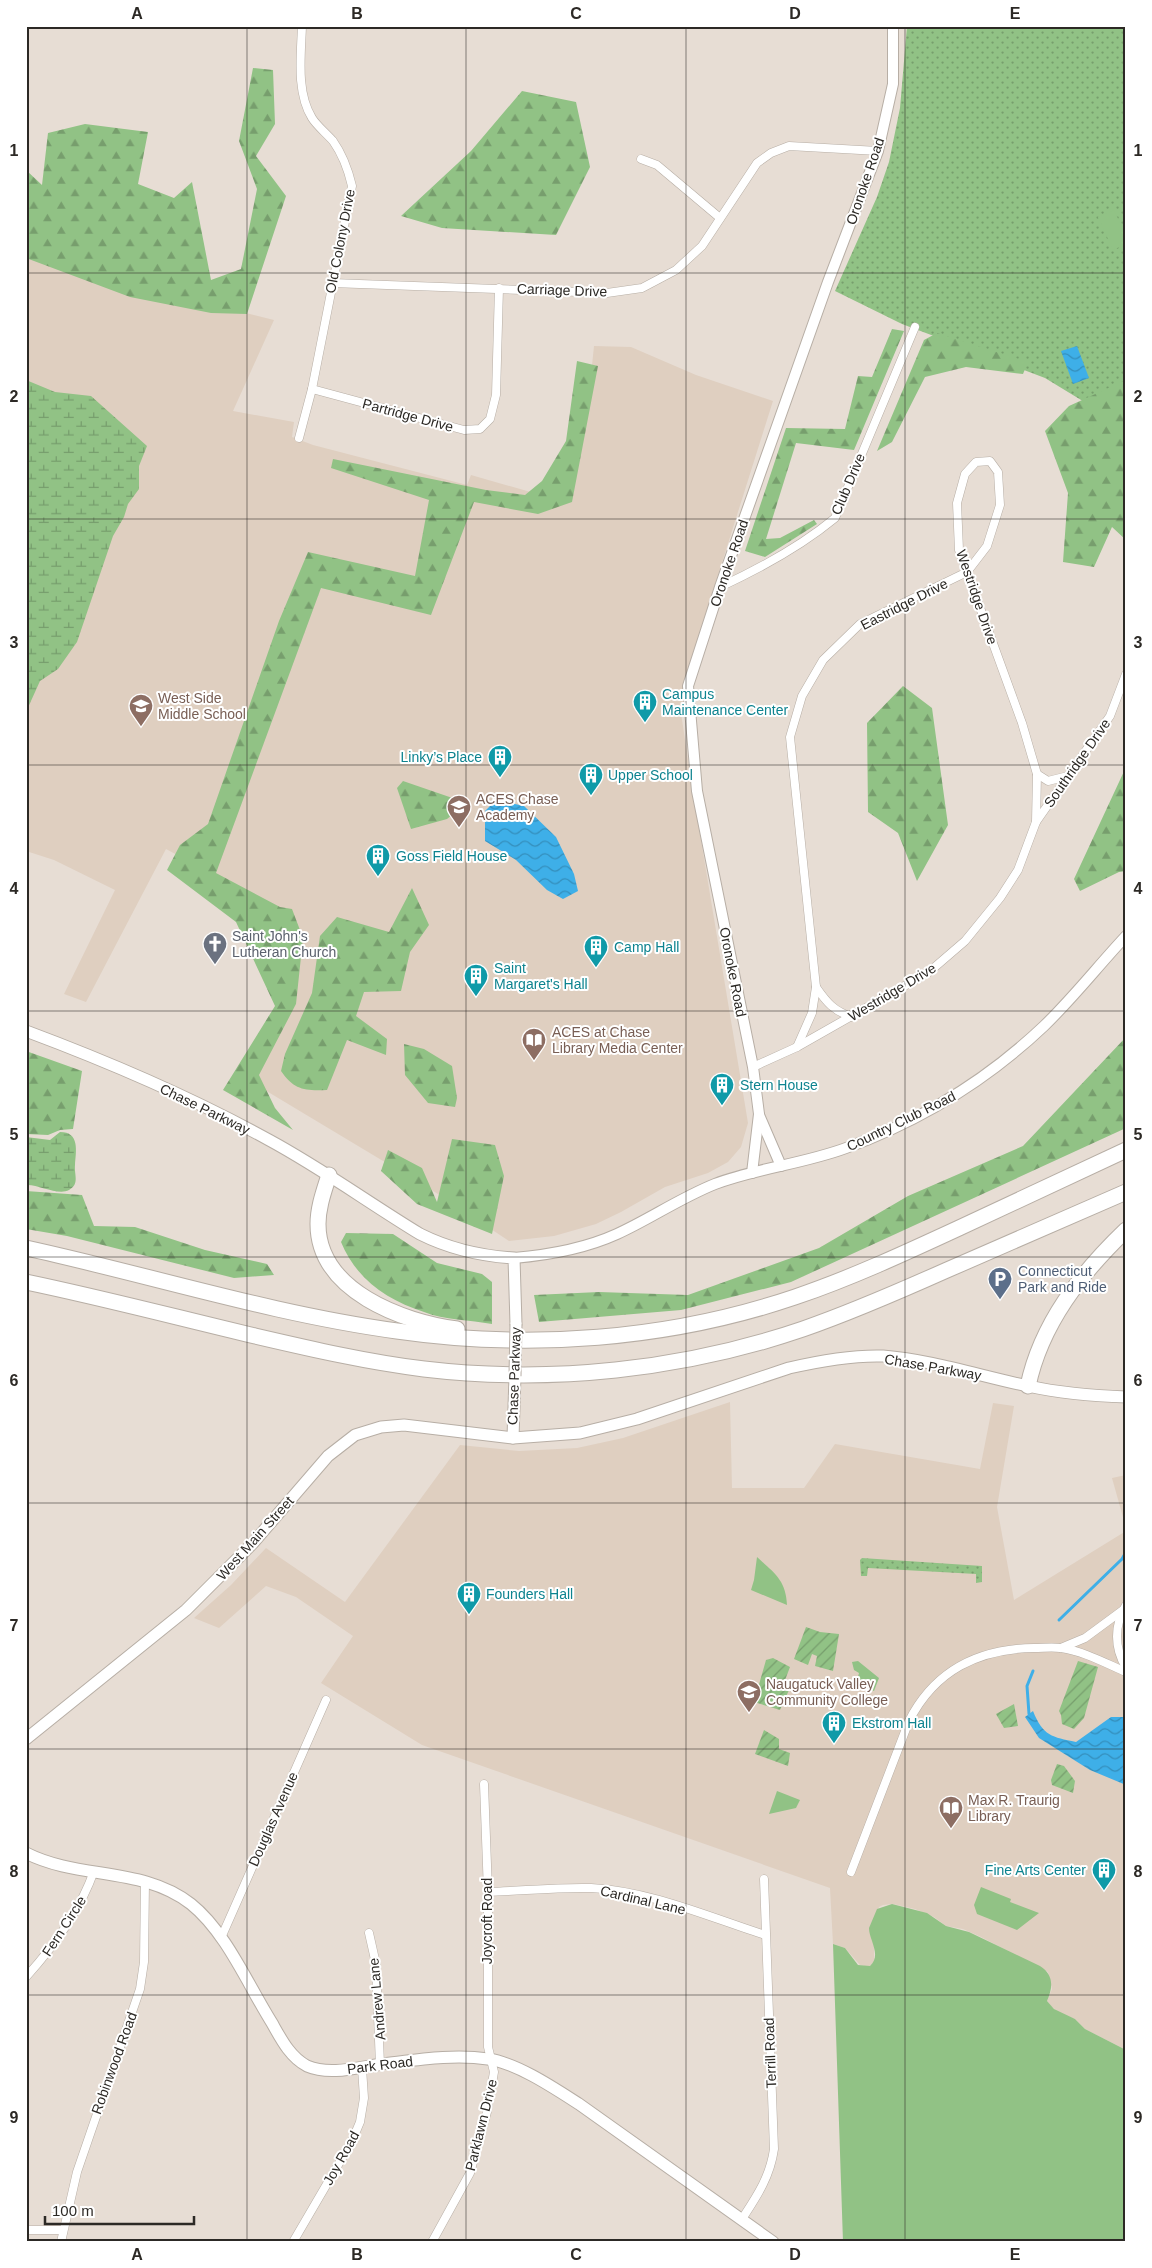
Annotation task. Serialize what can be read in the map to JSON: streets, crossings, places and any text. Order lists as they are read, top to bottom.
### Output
{
  "streets": {
    "main road": ["Chase Parkway", "West Main Street", "Park Road"],
    "street": [
      "Oronoke Road",
      "Old Colony Drive",
      "Carriage Drive",
      "Partridge Drive",
      "Club Drive",
      "Westridge Drive",
      "Eastridge Drive",
      "Southridge Drive",
      "Country Club Road",
      "Douglas Avenue",
      "Cardinal Lane",
      "Joycroft Road",
      "Fern Circle",
      "Andrew Lane",
      "Terrill Road",
      "Robinwood Road",
      "Parklawn Drive",
      "Joy Road"
    ]
  },
  "crossings": [
    ["Oronoke Road", "Carriage Drive"],
    ["Oronoke Road", "Club Drive"],
    ["Oronoke Road", "Westridge Drive"],
    ["Oronoke Road", "Country Club Road"],
    ["Old Colony Drive", "Carriage Drive"],
    ["Old Colony Drive", "Partridge Drive"],
    ["Carriage Drive", "Partridge Drive"],
    ["Westridge Drive", "Eastridge Drive"],
    ["Westridge Drive", "Southridge Drive"],
    ["Chase Parkway", "Country Club Road"],
    ["Chase Parkway", "West Main Street"],
    ["Douglas Avenue", "Park Road"],
    ["Cardinal Lane", "Joycroft Road"],
    ["Cardinal Lane", "Terrill Road"],
    ["Joycroft Road", "Park Road"],
    ["Joycroft Road", "Parklawn Drive"],
    ["Fern Circle", "Park Road"],
    ["Andrew Lane", "Park Road"],
    ["Terrill Road", "Park Road"],
    ["Robinwood Road", "Park Road"],
    ["Park Road", "Parklawn Drive"],
    ["Park Road", "Joy Road"]
  ],
  "places": {
    "building": [
      "Campus Maintenance Center",
      "Linky’s Place",
      "Upper School",
      "Goss Field House",
      "Camp Hall",
      "Saint Margaret's Hall",
      "Stern House",
      "Founders Hall",
      "Ekstrom Hall",
      "Fine Arts Center"
    ],
    "school or university": ["West Side Middle School", "ACES Chase Academy", "Naugatuck Valley Community College"],
    "church": ["Saint John's Lutheran Church"],
    "library": ["ACES at Chase Library Media Center", "Max R. Traurig Library"],
    "parking": ["Connecticut Park and Ride"]
  },
  "scale_bar": "100 m",
  "grid": {
    "columns": [
      "A",
      "B",
      "C",
      "D",
      "E"
    ],
    "rows": [
      "1",
      "2",
      "3",
      "4",
      "5",
      "6",
      "7",
      "8",
      "9"
    ]
  }
}
